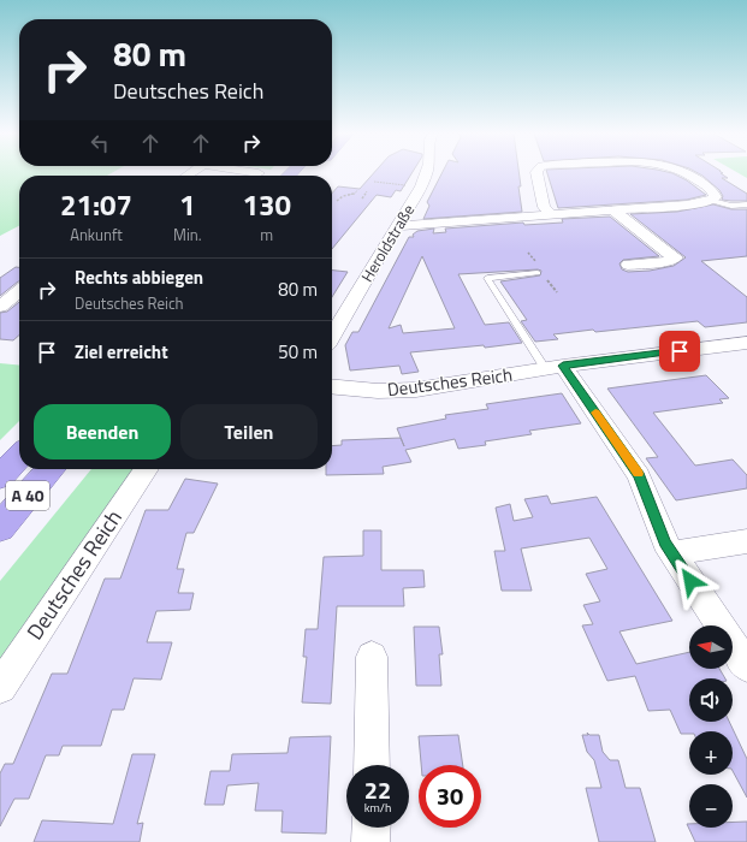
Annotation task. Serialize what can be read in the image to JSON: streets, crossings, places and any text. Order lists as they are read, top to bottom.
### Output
{
  "streets": {
    "highway": ["A 40"],
    "street": ["Heroldstraße", "Deutsches Reich"]
  },
  "north": "left",
  "page": {
    "turn": ["80 m", "Deutsches Reich"],
    "eta": [
      "21:07",
      "Ankunft",
      "1",
      "Min.",
      "130",
      "m"
    ],
    "list": [
      {
        "name": "Rechts abbiegen",
        "note": "Deutsches Reich",
        "value": "80 m"
      },
      {
        "name": "Ziel erreicht",
        "value": "50 m"
      }
    ],
    "buttons": ["Beenden", "Teilen"],
    "map_buttons": ["+", "−"],
    "speed": "22 km/h",
    "limit": "30"
  }
}
